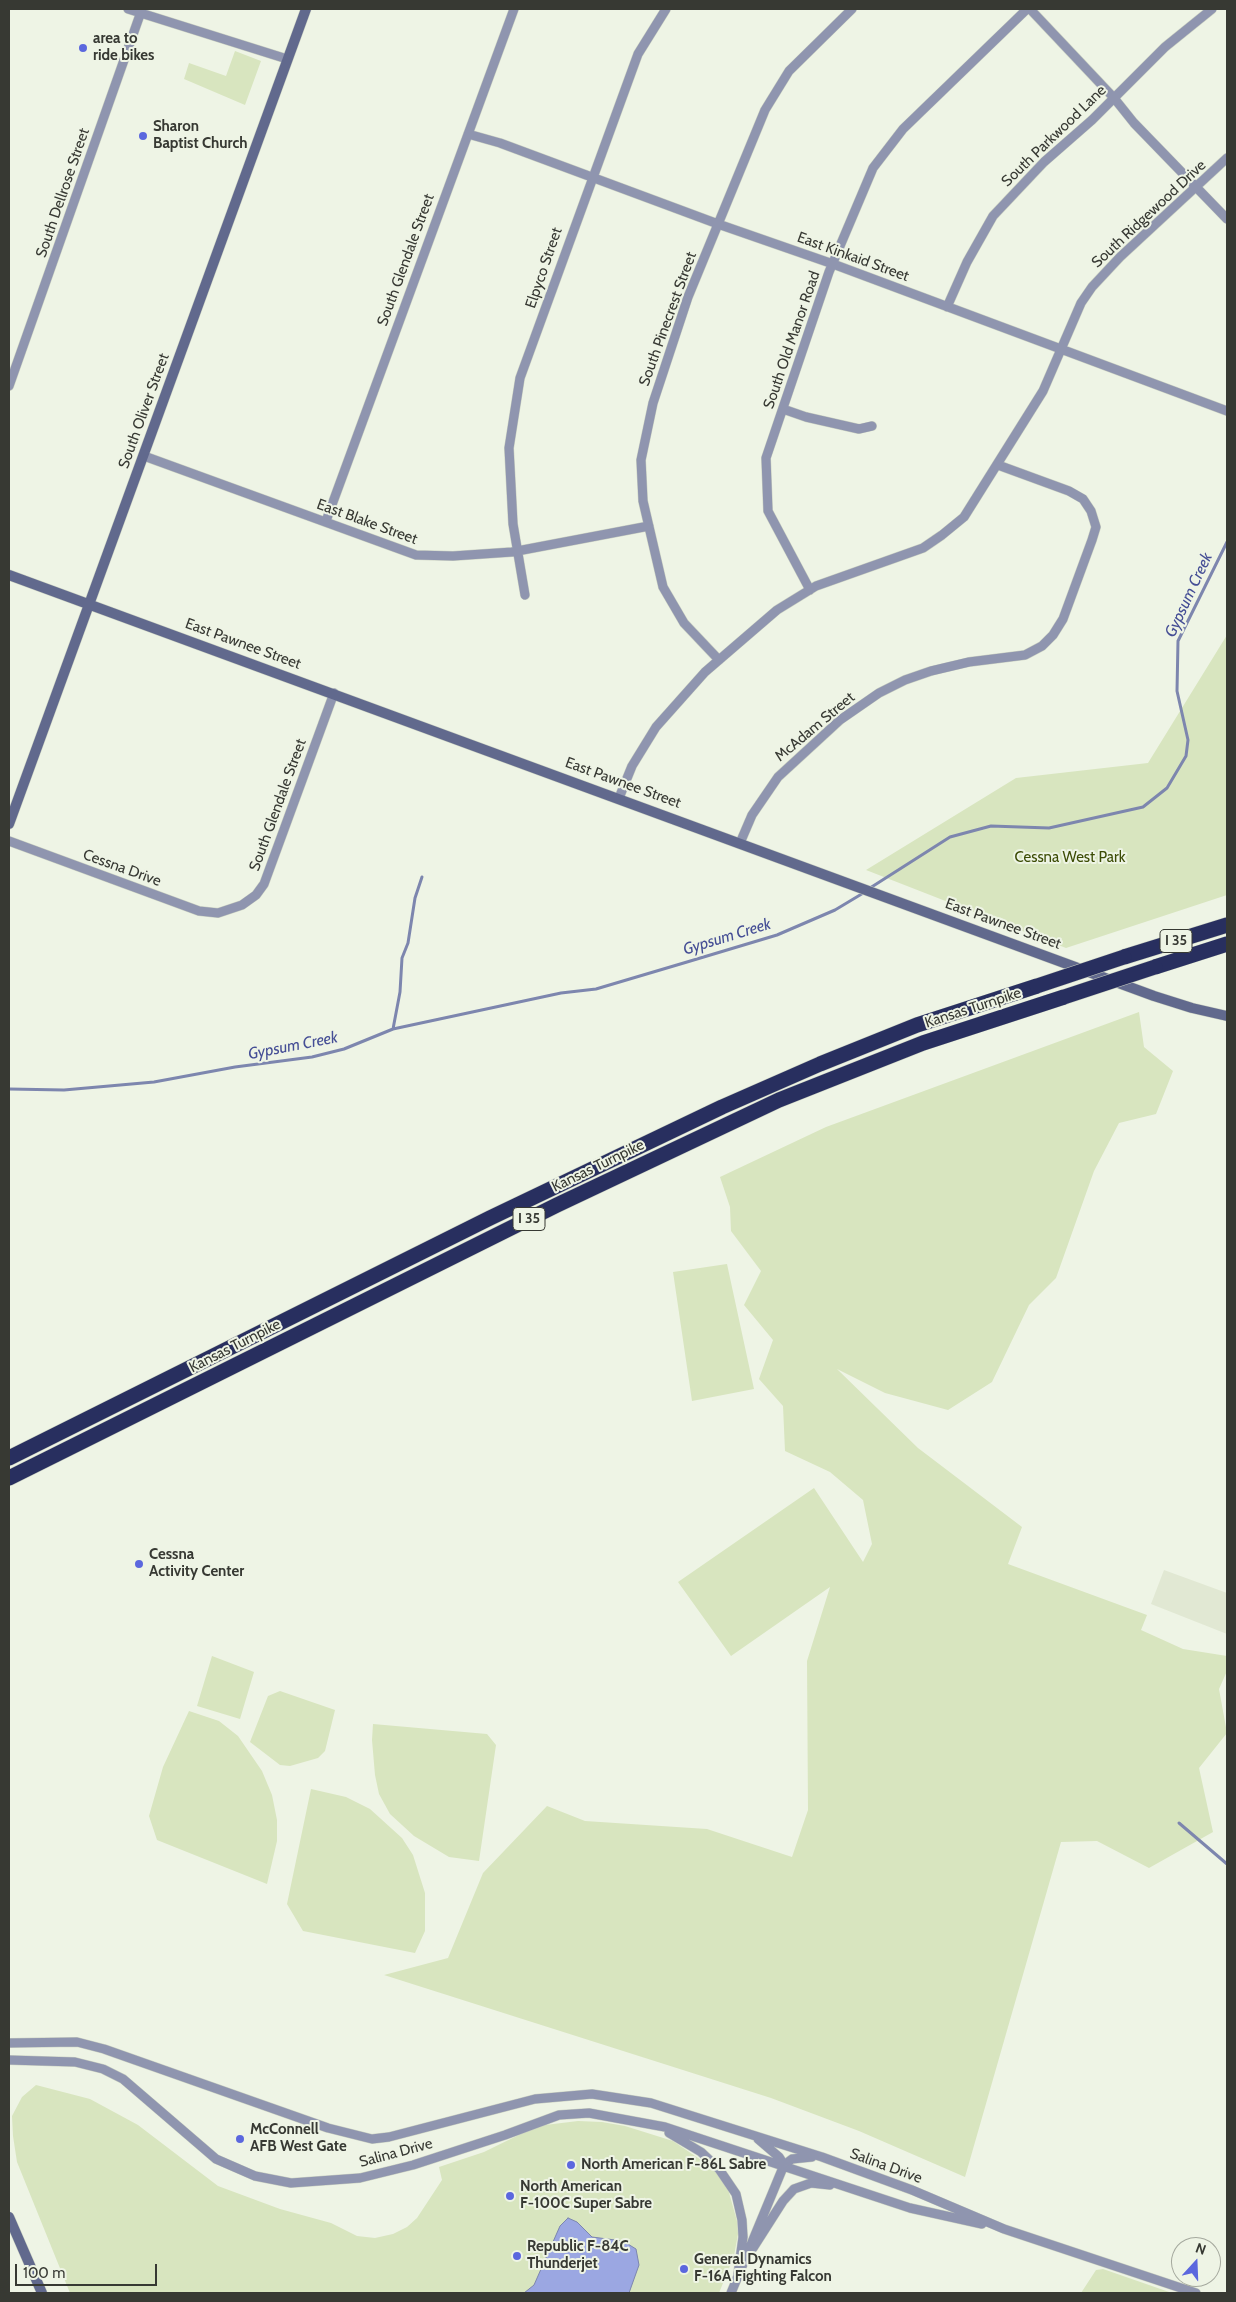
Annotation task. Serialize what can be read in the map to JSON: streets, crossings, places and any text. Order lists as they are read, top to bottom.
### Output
{
  "streets": {
    "highway": ["I 35", "Kansas Turnpike"],
    "main road": ["South Oliver Street", "East Pawnee Street"],
    "street": [
      "South Parkwood Lane",
      "South Dellrose Street",
      "South Ridgewood Drive",
      "East Kinkaid Street",
      "South Glendale Street",
      "Elpyco Street",
      "South Pinecrest Street",
      "South Old Manor Road",
      "East Blake Street",
      "McAdam Street",
      "Cessna Drive",
      "Salina Drive"
    ]
  },
  "crossings": [
    ["South Parkwood Lane", "East Kinkaid Street"],
    ["South Ridgewood Drive", "East Kinkaid Street"],
    ["South Ridgewood Drive", "South Pinecrest Street"],
    ["South Ridgewood Drive", "South Old Manor Road"],
    ["South Ridgewood Drive", "East Pawnee Street"],
    ["South Ridgewood Drive", "McAdam Street"],
    ["East Kinkaid Street", "South Glendale Street"],
    ["East Kinkaid Street", "Elpyco Street"],
    ["East Kinkaid Street", "South Pinecrest Street"],
    ["East Kinkaid Street", "South Old Manor Road"],
    ["South Glendale Street", "East Blake Street"],
    ["South Glendale Street", "East Pawnee Street"],
    ["South Glendale Street", "Cessna Drive"],
    ["Elpyco Street", "East Blake Street"],
    ["South Pinecrest Street", "East Blake Street"],
    ["South Oliver Street", "East Blake Street"],
    ["South Oliver Street", "East Pawnee Street"],
    ["East Pawnee Street", "McAdam Street"]
  ],
  "water": ["Gypsum Creek"],
  "parks": ["Cessna West Park"],
  "places": [
    "area to ride bikes",
    "Sharon Baptist Church",
    "Cessna Activity Center",
    "McConnell AFB West Gate",
    "North American F-86L Sabre",
    "North American F-100C Super Sabre",
    "Republic F-84C Thunderjet",
    "General Dynamics F-16A Fighting Falcon"
  ],
  "scale_bar": "100 m",
  "north": "top"
}
